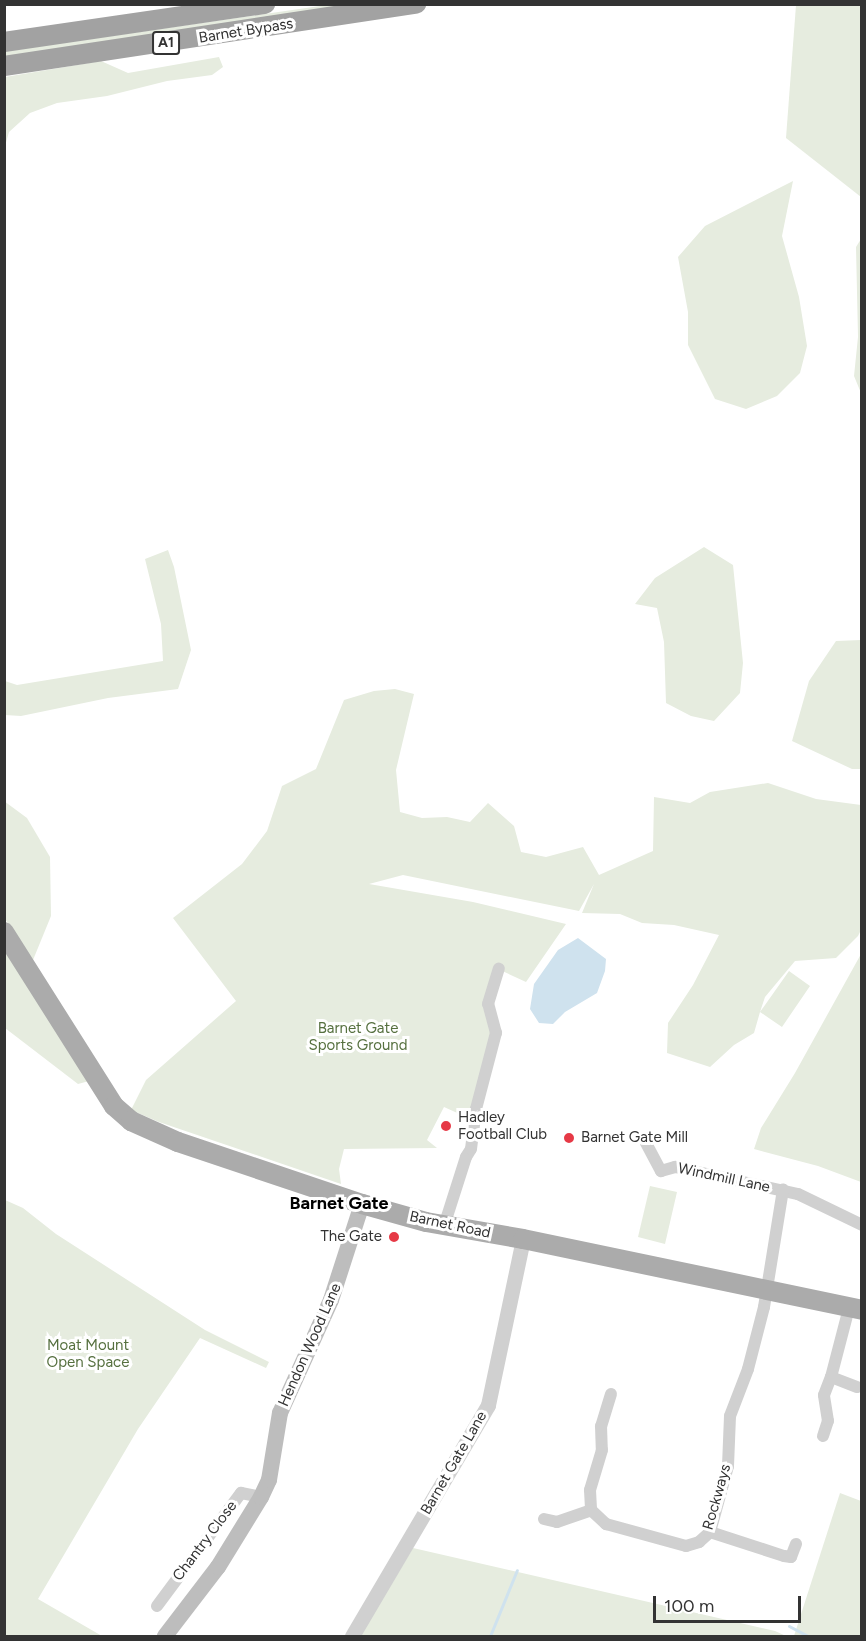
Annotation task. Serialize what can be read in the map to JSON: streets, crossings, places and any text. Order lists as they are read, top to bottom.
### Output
{
  "streets": {
    "highway": ["Barnet Bypass", "A1"],
    "main road": ["Barnet Road", "Hendon Wood Lane"],
    "street": [
      "Windmill Lane",
      "Barnet Gate Lane",
      "Rockways",
      "Chantry Close"
    ]
  },
  "crossings": [
    ["Windmill Lane", "Barnet Road"],
    ["Windmill Lane", "Rockways"],
    ["Barnet Road", "Hendon Wood Lane"],
    ["Barnet Road", "Barnet Gate Lane"],
    ["Barnet Road", "Rockways"],
    ["Hendon Wood Lane", "Chantry Close"]
  ],
  "districts": ["Barnet Gate"],
  "parks": ["Barnet Gate Sports Ground", "Moat Mount Open Space"],
  "places": ["Hadley Football Club", "Barnet Gate Mill", "The Gate"],
  "scale_bar": "100 m"
}
